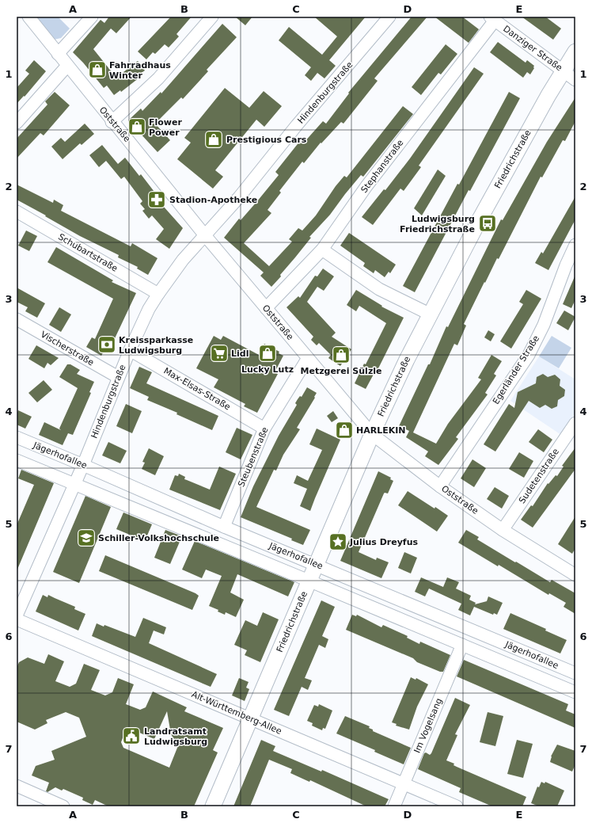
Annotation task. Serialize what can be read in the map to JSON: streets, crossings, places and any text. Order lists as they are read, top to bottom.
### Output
{
  "streets": {
    "main road": ["Friedrichstraße"],
    "street": [
      "Danziger Straße",
      "Hindenburgstraße",
      "Oststraße",
      "Stephanstraße",
      "Schubartstraße",
      "Vischerstraße",
      "Egerländer Straße",
      "Max-Elsas-Straße",
      "Jägerhofallee",
      "Steubenstraße",
      "Sudetenstraße",
      "Alt-Württemberg-Allee",
      "Im Vogelsang"
    ]
  },
  "crossings": [
    ["Danziger Straße", "Friedrichstraße"],
    ["Danziger Straße", "Stephanstraße"],
    ["Hindenburgstraße", "Oststraße"],
    ["Hindenburgstraße", "Schubartstraße"],
    ["Hindenburgstraße", "Vischerstraße"],
    ["Hindenburgstraße", "Max-Elsas-Straße"],
    ["Hindenburgstraße", "Jägerhofallee"],
    ["Oststraße", "Friedrichstraße"],
    ["Oststraße", "Stephanstraße"],
    ["Oststraße", "Egerländer Straße"],
    ["Oststraße", "Steubenstraße"],
    ["Oststraße", "Sudetenstraße"],
    ["Friedrichstraße", "Jägerhofallee"],
    ["Friedrichstraße", "Alt-Württemberg-Allee"],
    ["Max-Elsas-Straße", "Steubenstraße"],
    ["Jägerhofallee", "Steubenstraße"],
    ["Jägerhofallee", "Im Vogelsang"],
    ["Alt-Württemberg-Allee", "Im Vogelsang"]
  ],
  "places": {
    "shop": [
      "Fahrradhaus Winter",
      "Flower Power",
      "Prestigious Cars",
      "Lucky Lutz",
      "Metzgerei Sülzle",
      "HARLEKIN"
    ],
    "pharmacy": ["Stadion-Apotheke"],
    "bus stop": ["Ludwigsburg Friedrichstraße"],
    "bank": ["Kreissparkasse Ludwigsburg"],
    "supermarket": ["Lidl"],
    "school or university": ["Schiller-Volkshochschule"],
    "place": ["Julius Dreyfus"],
    "public building": ["Landratsamt Ludwigsburg"]
  },
  "grid": {
    "columns": [
      "A",
      "B",
      "C",
      "D",
      "E"
    ],
    "rows": [
      "1",
      "2",
      "3",
      "4",
      "5",
      "6",
      "7"
    ]
  }
}
